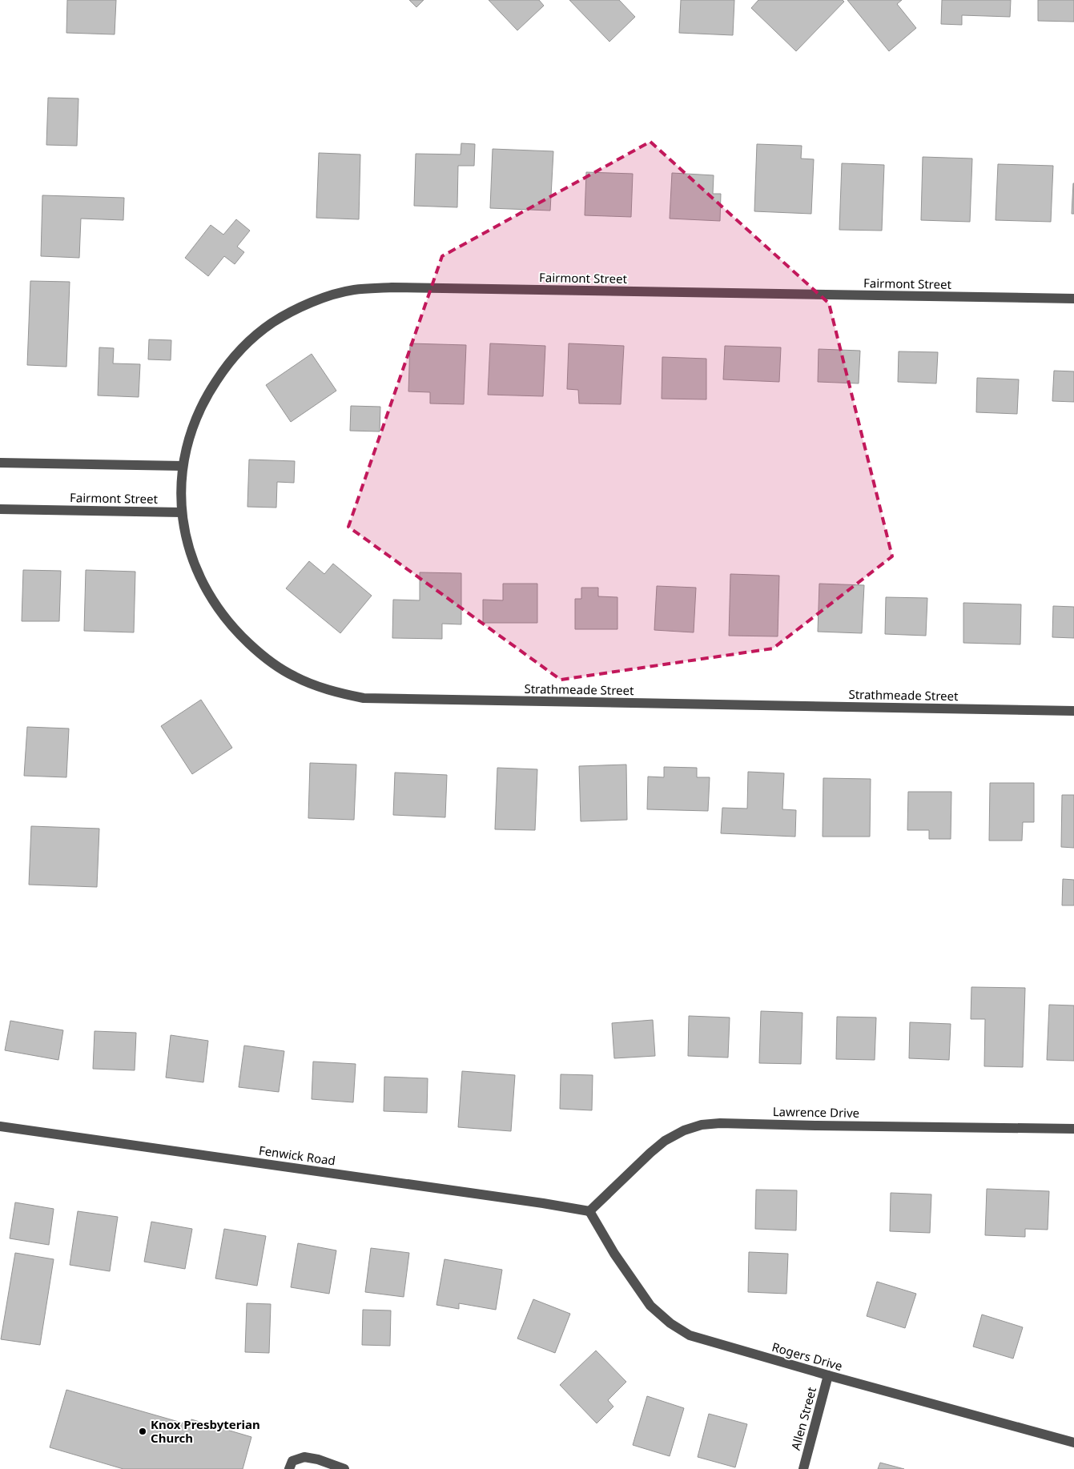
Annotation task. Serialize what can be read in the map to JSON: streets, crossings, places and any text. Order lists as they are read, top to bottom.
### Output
{
  "streets": {
    "street": [
      "Fairmont Street",
      "Strathmeade Street",
      "Lawrence Drive",
      "Fenwick Road",
      "Rogers Drive",
      "Allen Street"
    ]
  },
  "crossings": [
    ["Fairmont Street", "Strathmeade Street"],
    ["Lawrence Drive", "Fenwick Road"],
    ["Lawrence Drive", "Rogers Drive"],
    ["Fenwick Road", "Rogers Drive"],
    ["Rogers Drive", "Allen Street"]
  ],
  "places": ["Knox Presbyterian Church"]
}
